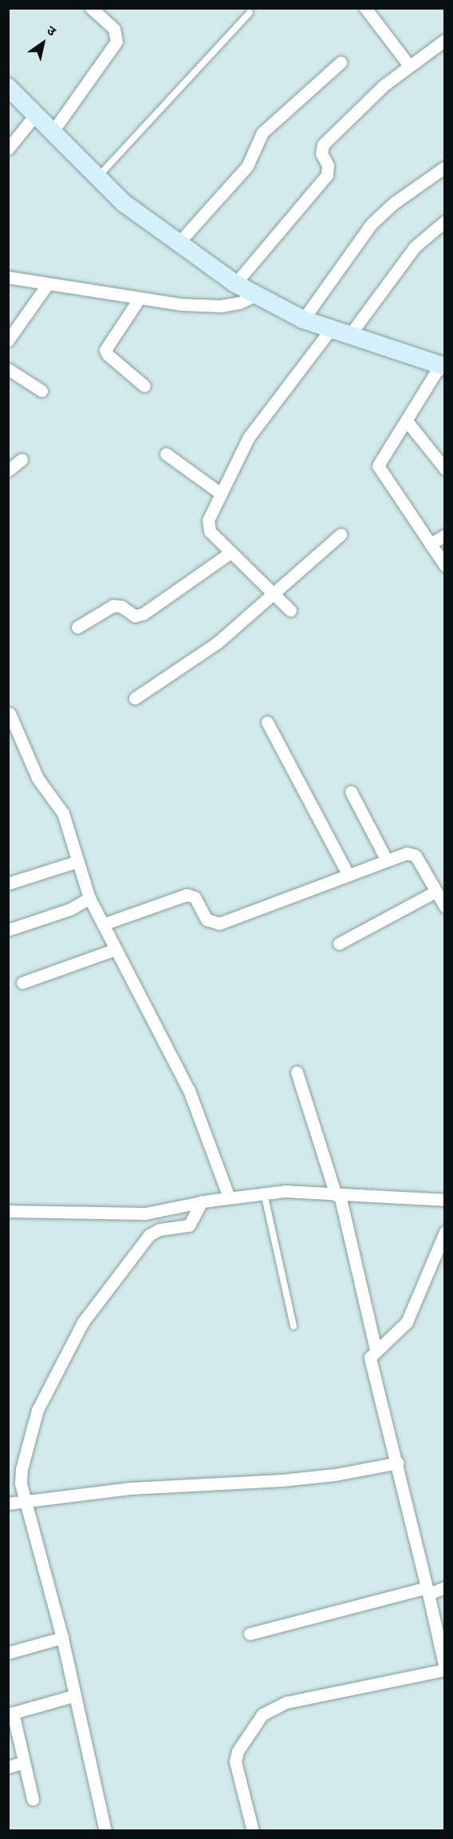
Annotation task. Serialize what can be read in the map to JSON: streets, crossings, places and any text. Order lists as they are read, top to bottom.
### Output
{
  "north": "top right"
}
